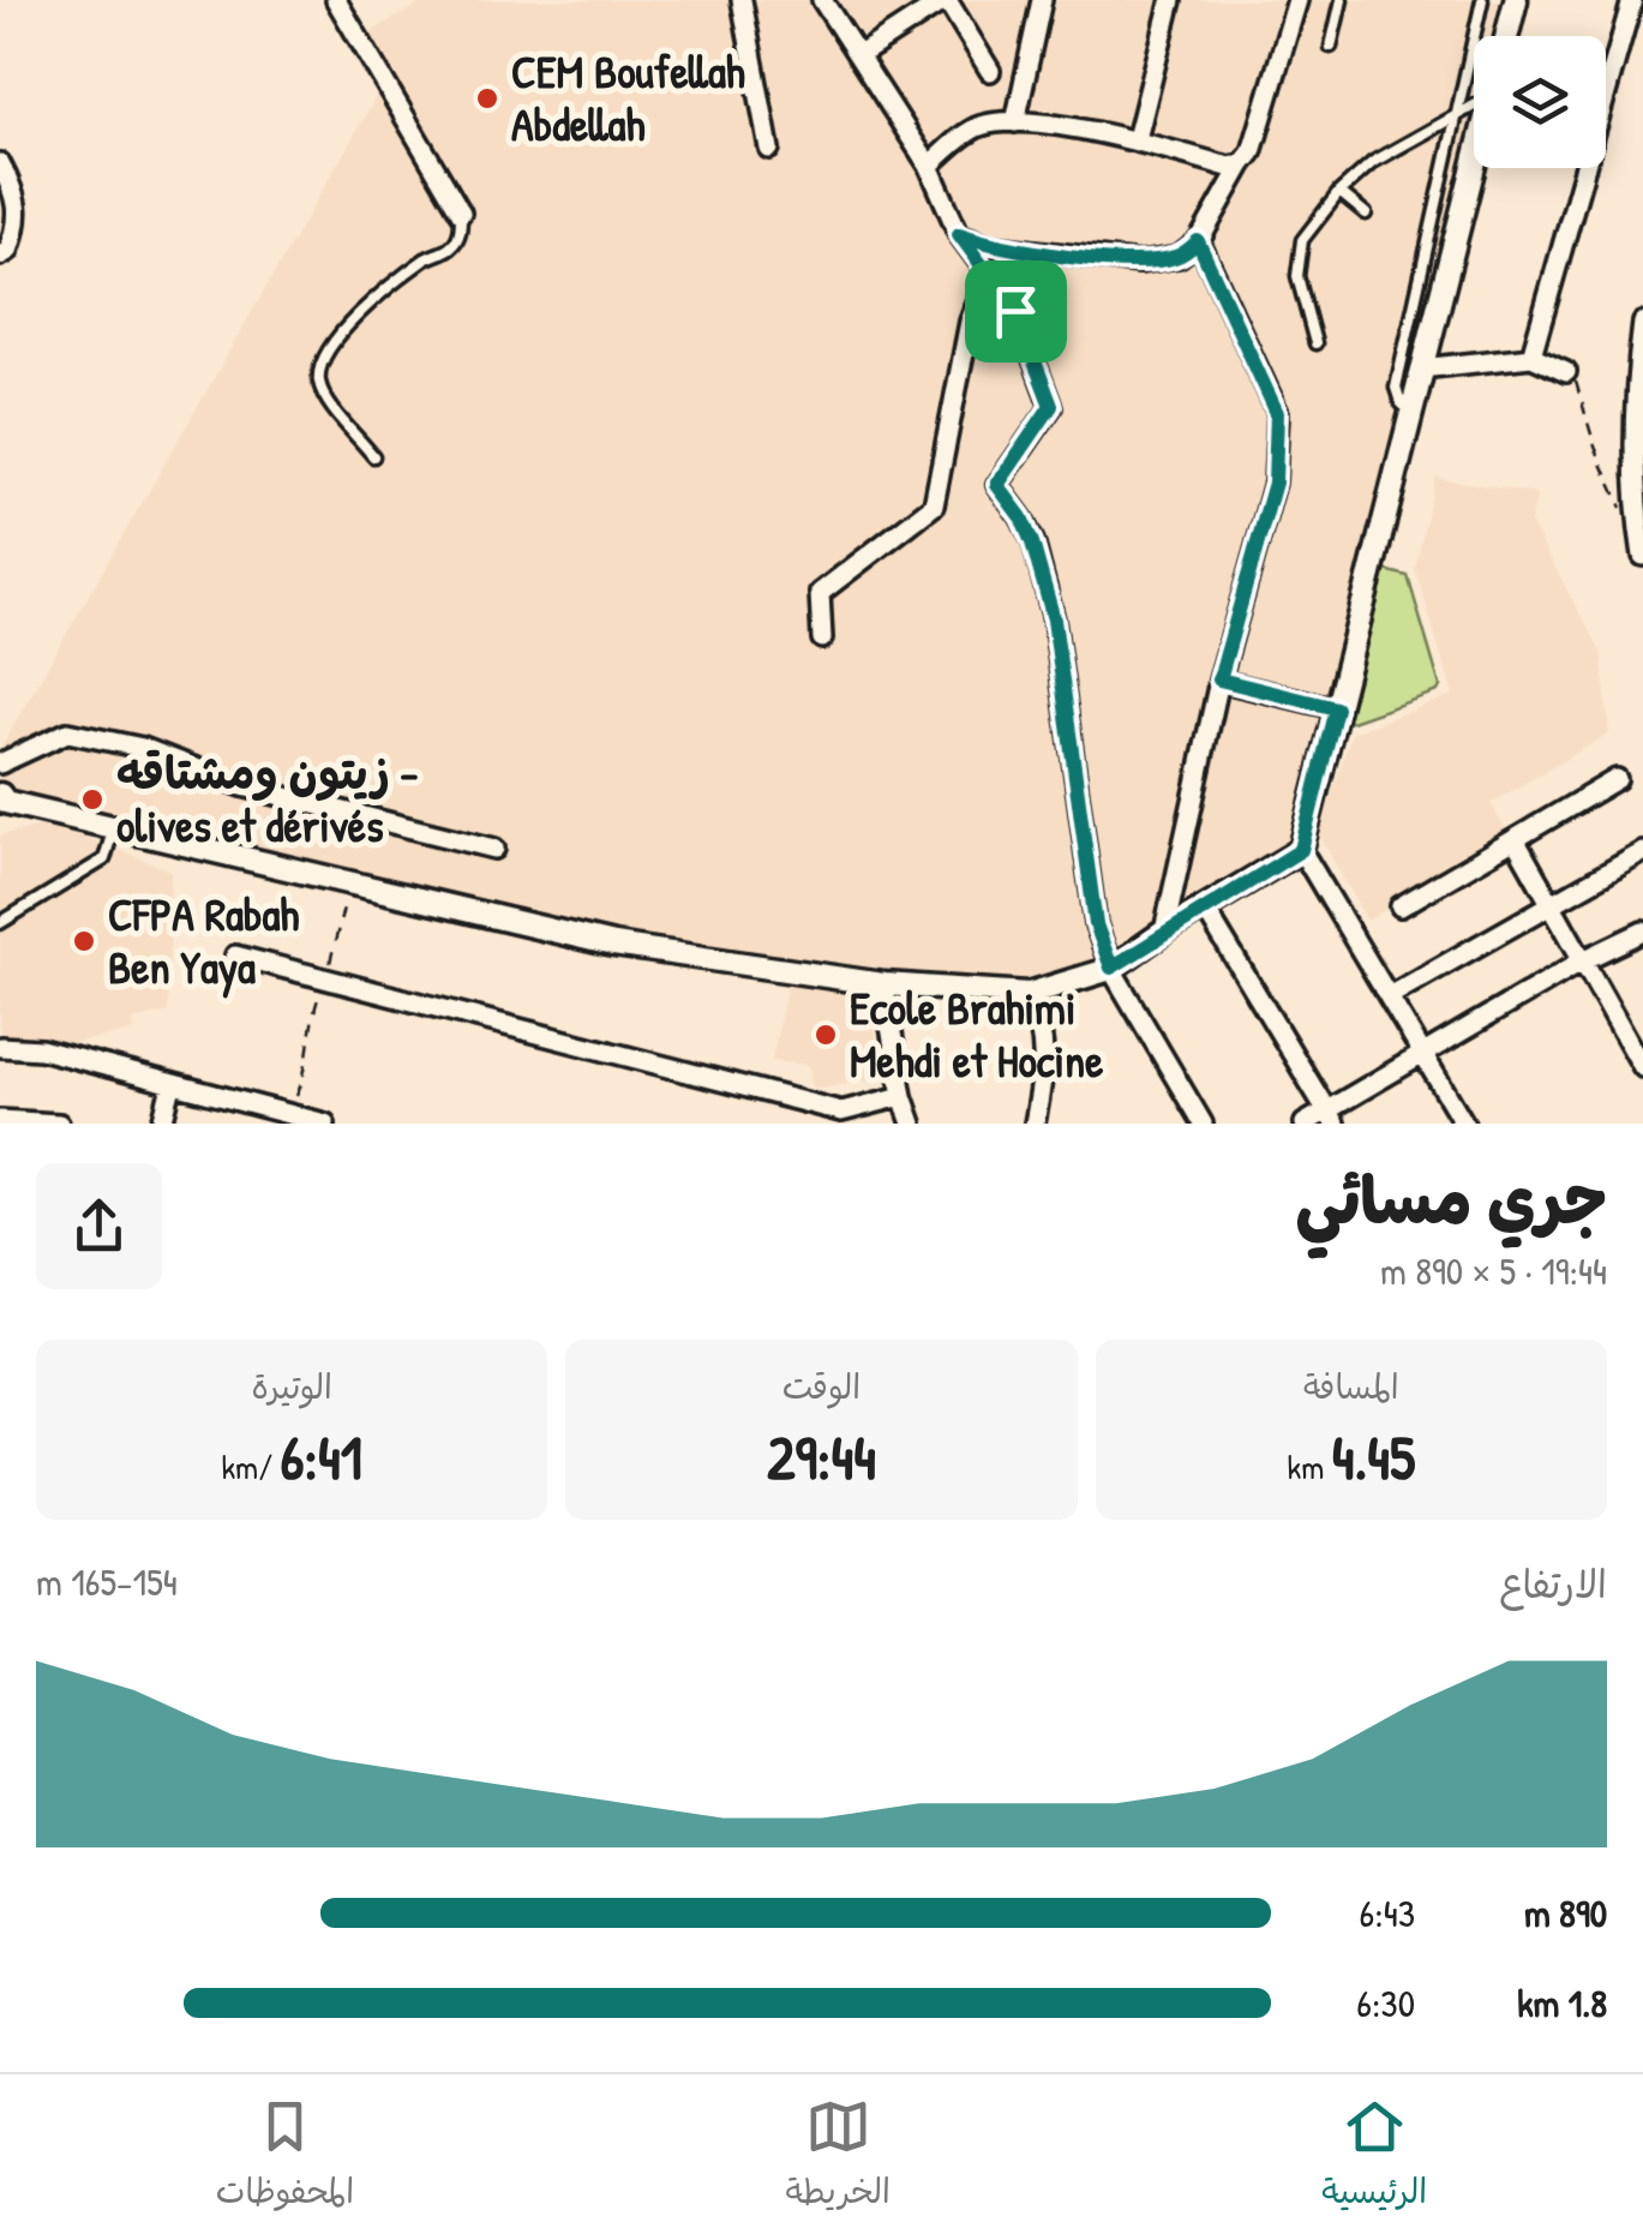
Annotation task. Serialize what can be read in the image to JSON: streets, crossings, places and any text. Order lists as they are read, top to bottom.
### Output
{
  "places": [
    "CEM Boufellah Abdellah",
    "زيتون ومشتاقه - olives et dérivés",
    "CFPA Rabah Ben Yaya",
    "Ecole Brahimi Mehdi et Hocine"
  ],
  "page": {
    "heading": ["جري مسائي", "19:44 · 5 × 890 m"],
    "stats": [
      ["المسافة", "4.45 km"],
      ["الوقت", "29:44"],
      ["الوتيرة", "6:41 /km"]
    ],
    "chart": ["الارتفاع", "154–165 m"],
    "list": [
      {
        "name": "890 m",
        "note": "6:43"
      },
      {
        "name": "1.8 km",
        "note": "6:30"
      }
    ],
    "tabs": ["الرئيسية", "الخريطة", "المحفوظات"]
  }
}
